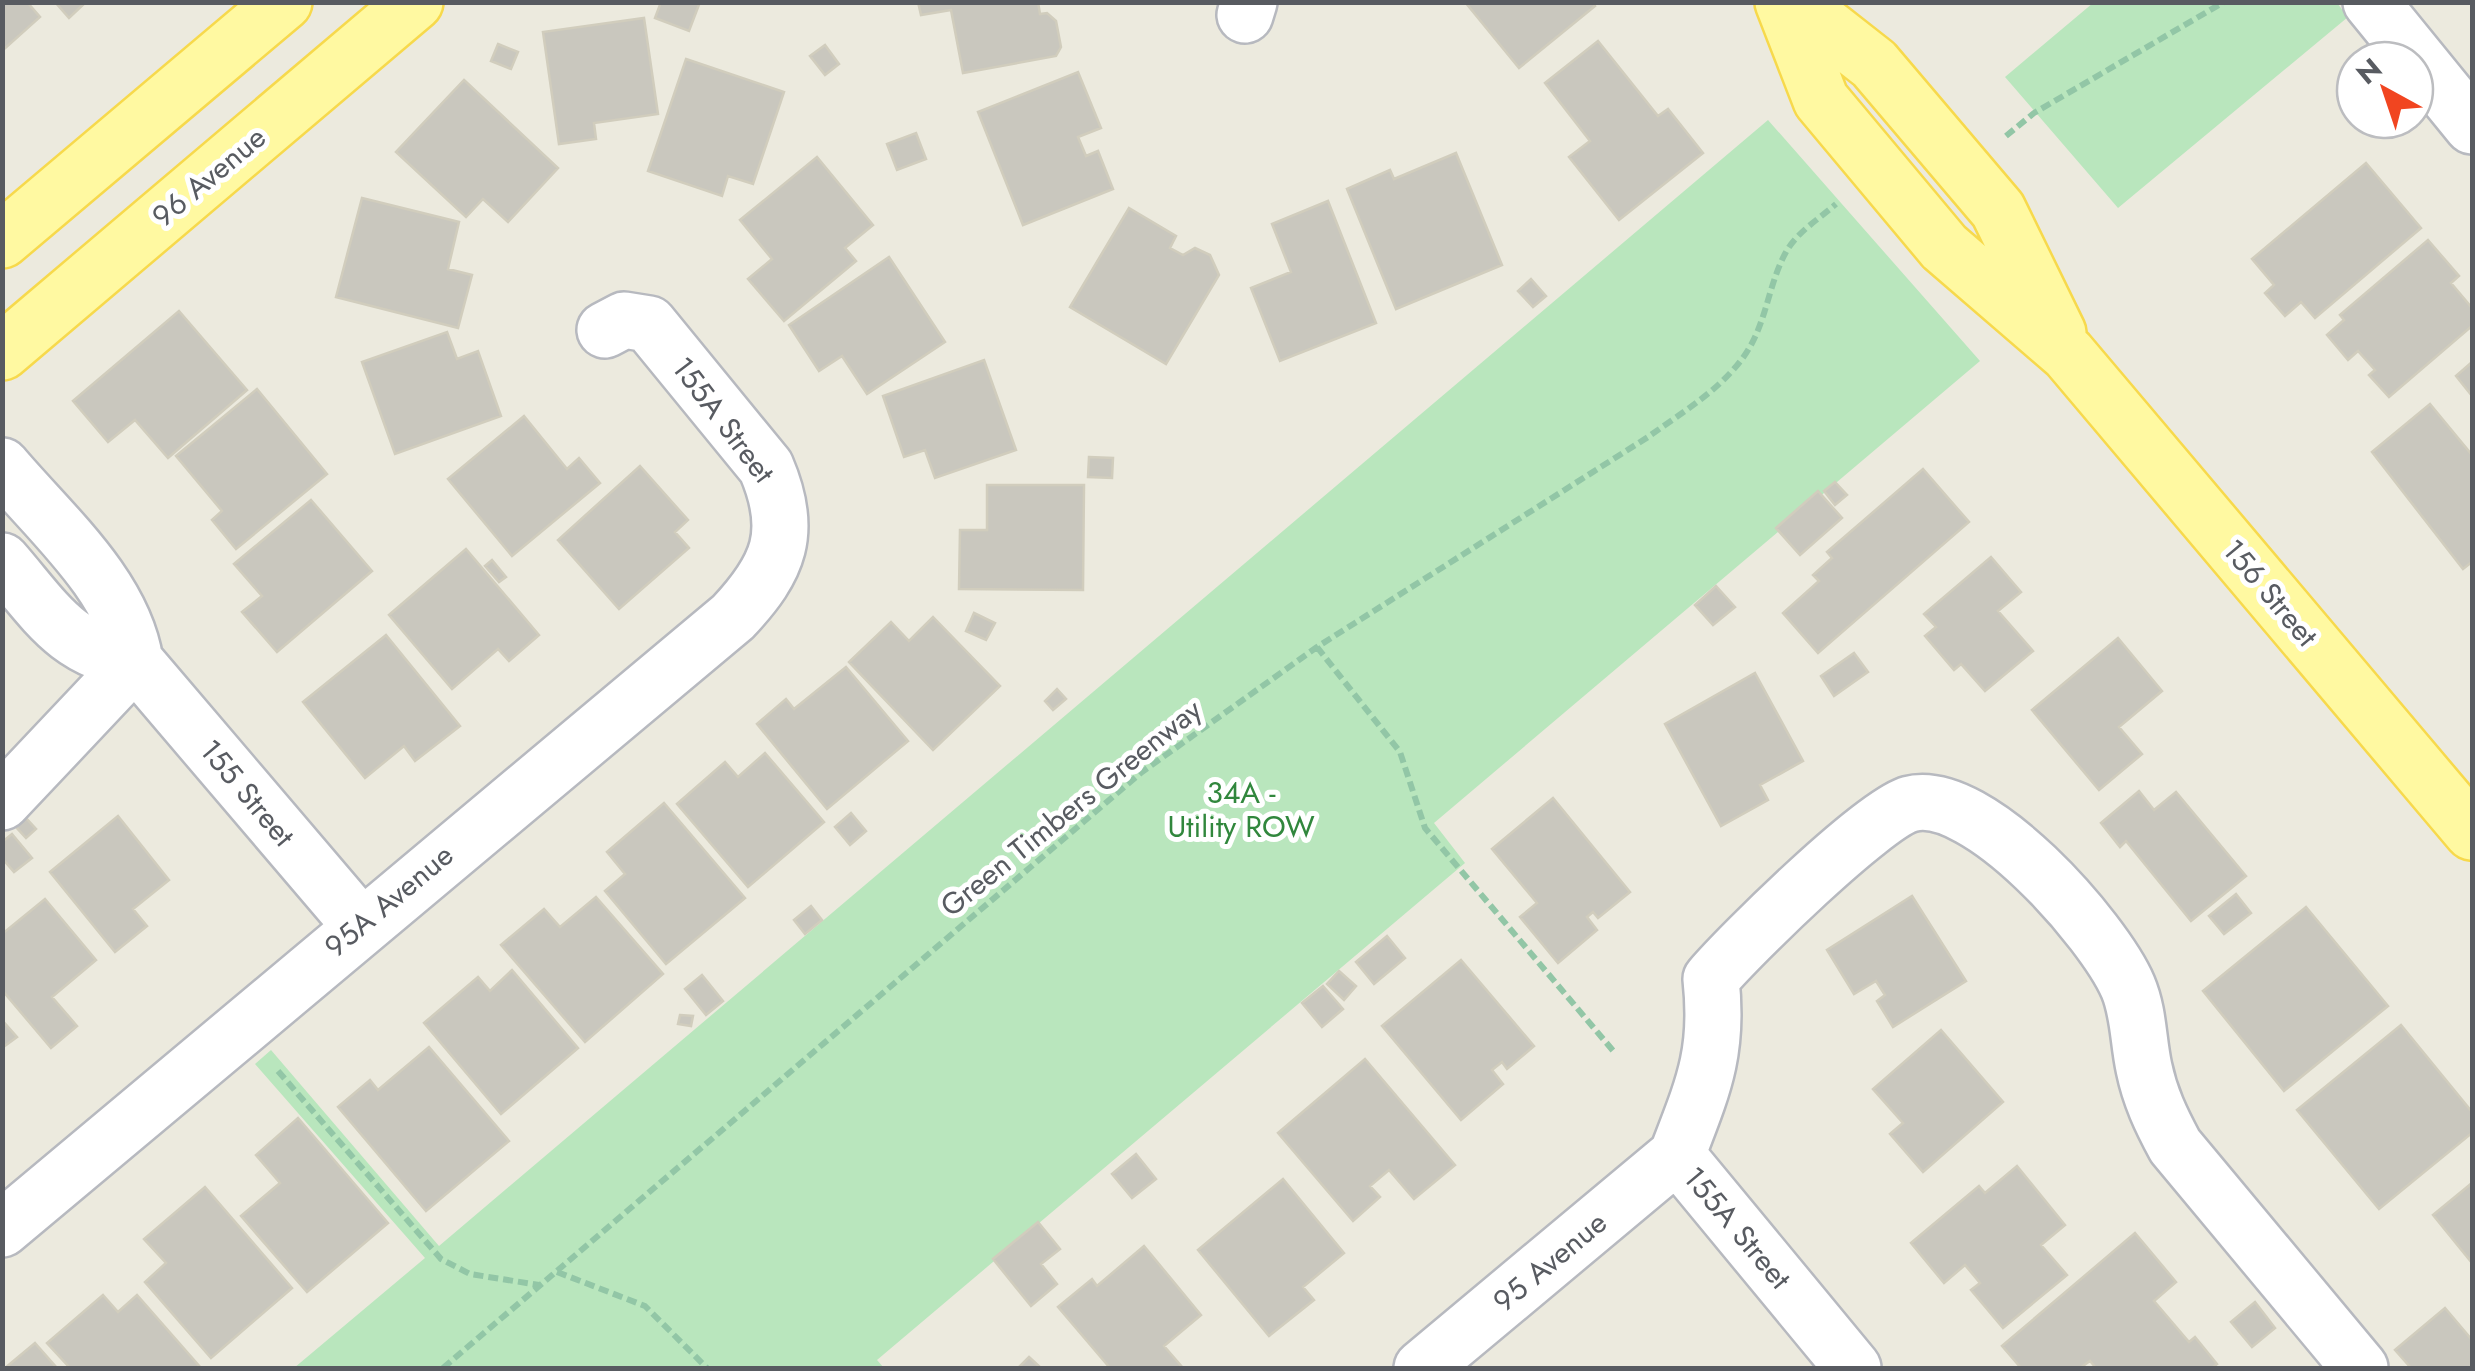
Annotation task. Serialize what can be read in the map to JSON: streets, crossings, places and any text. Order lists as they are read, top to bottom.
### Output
{
  "streets": {
    "main road": ["96 Avenue", "156 Street"],
    "street": [
      "155A Street",
      "155 Street",
      "95A Avenue",
      "95 Avenue"
    ],
    "path": ["Green Timbers Greenway"]
  },
  "crossings": [
    ["155A Street", "95A Avenue"],
    ["155A Street", "95 Avenue"],
    ["155 Street", "95A Avenue"]
  ],
  "parks": ["34A - Utility ROW"],
  "north": "top left"
}
